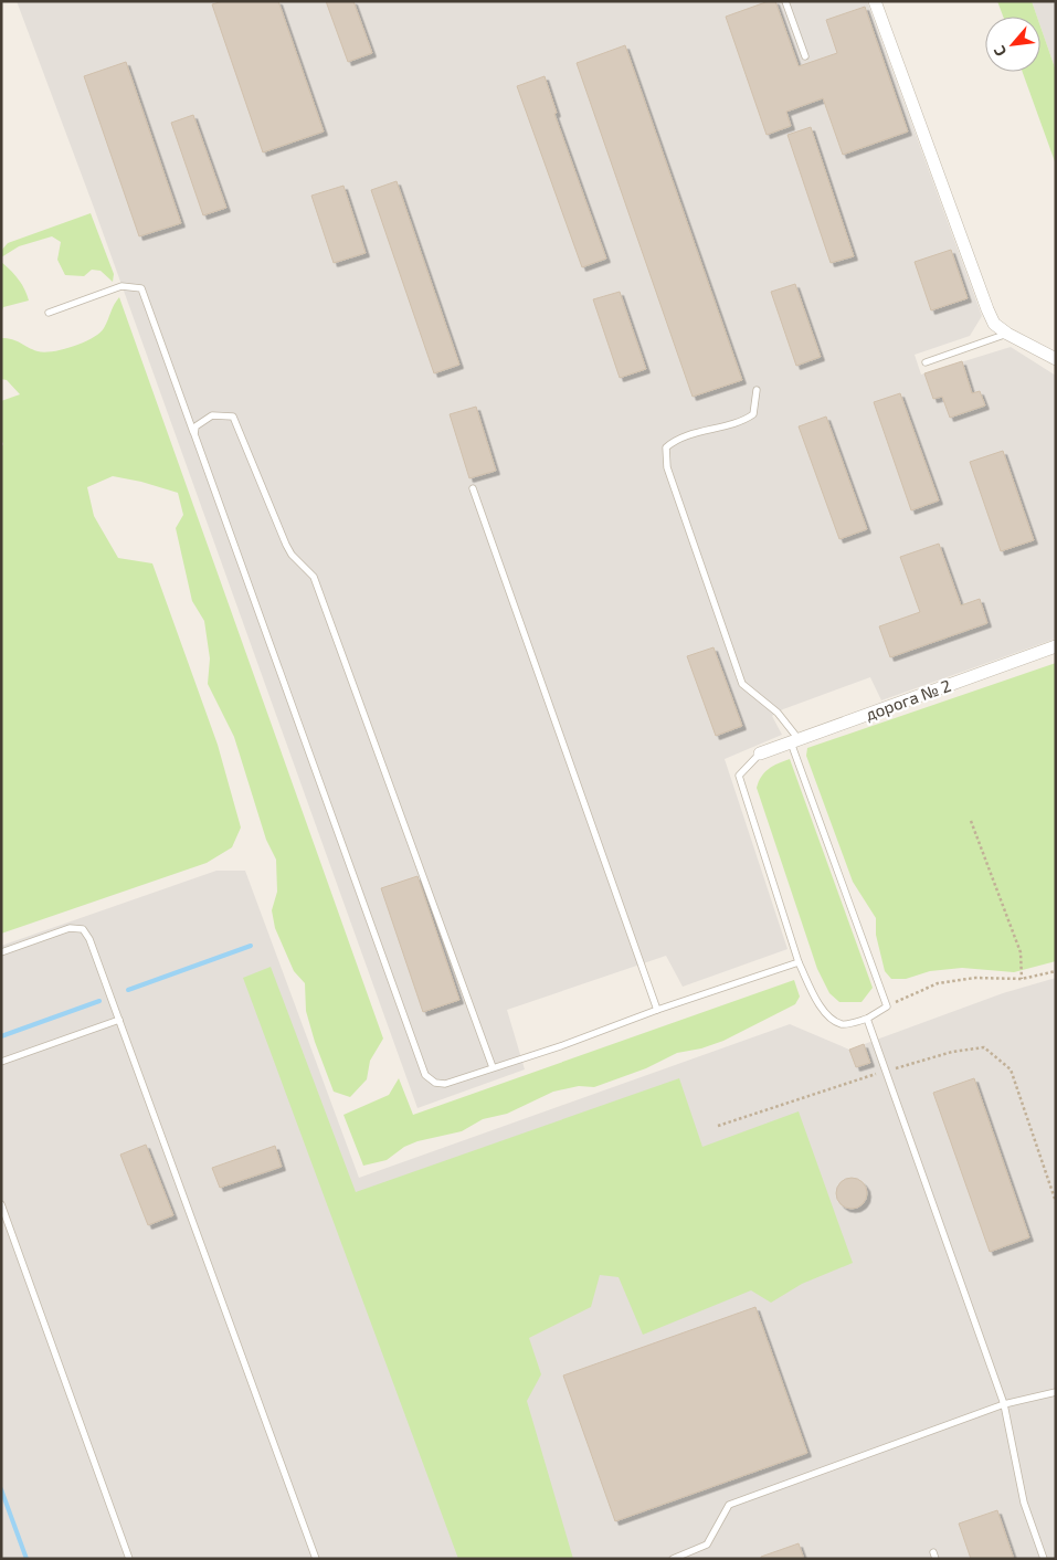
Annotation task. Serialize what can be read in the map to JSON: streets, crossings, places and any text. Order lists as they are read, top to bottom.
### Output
{
  "streets": {
    "street": ["дорога № 2"]
  },
  "north": "bottom left"
}
